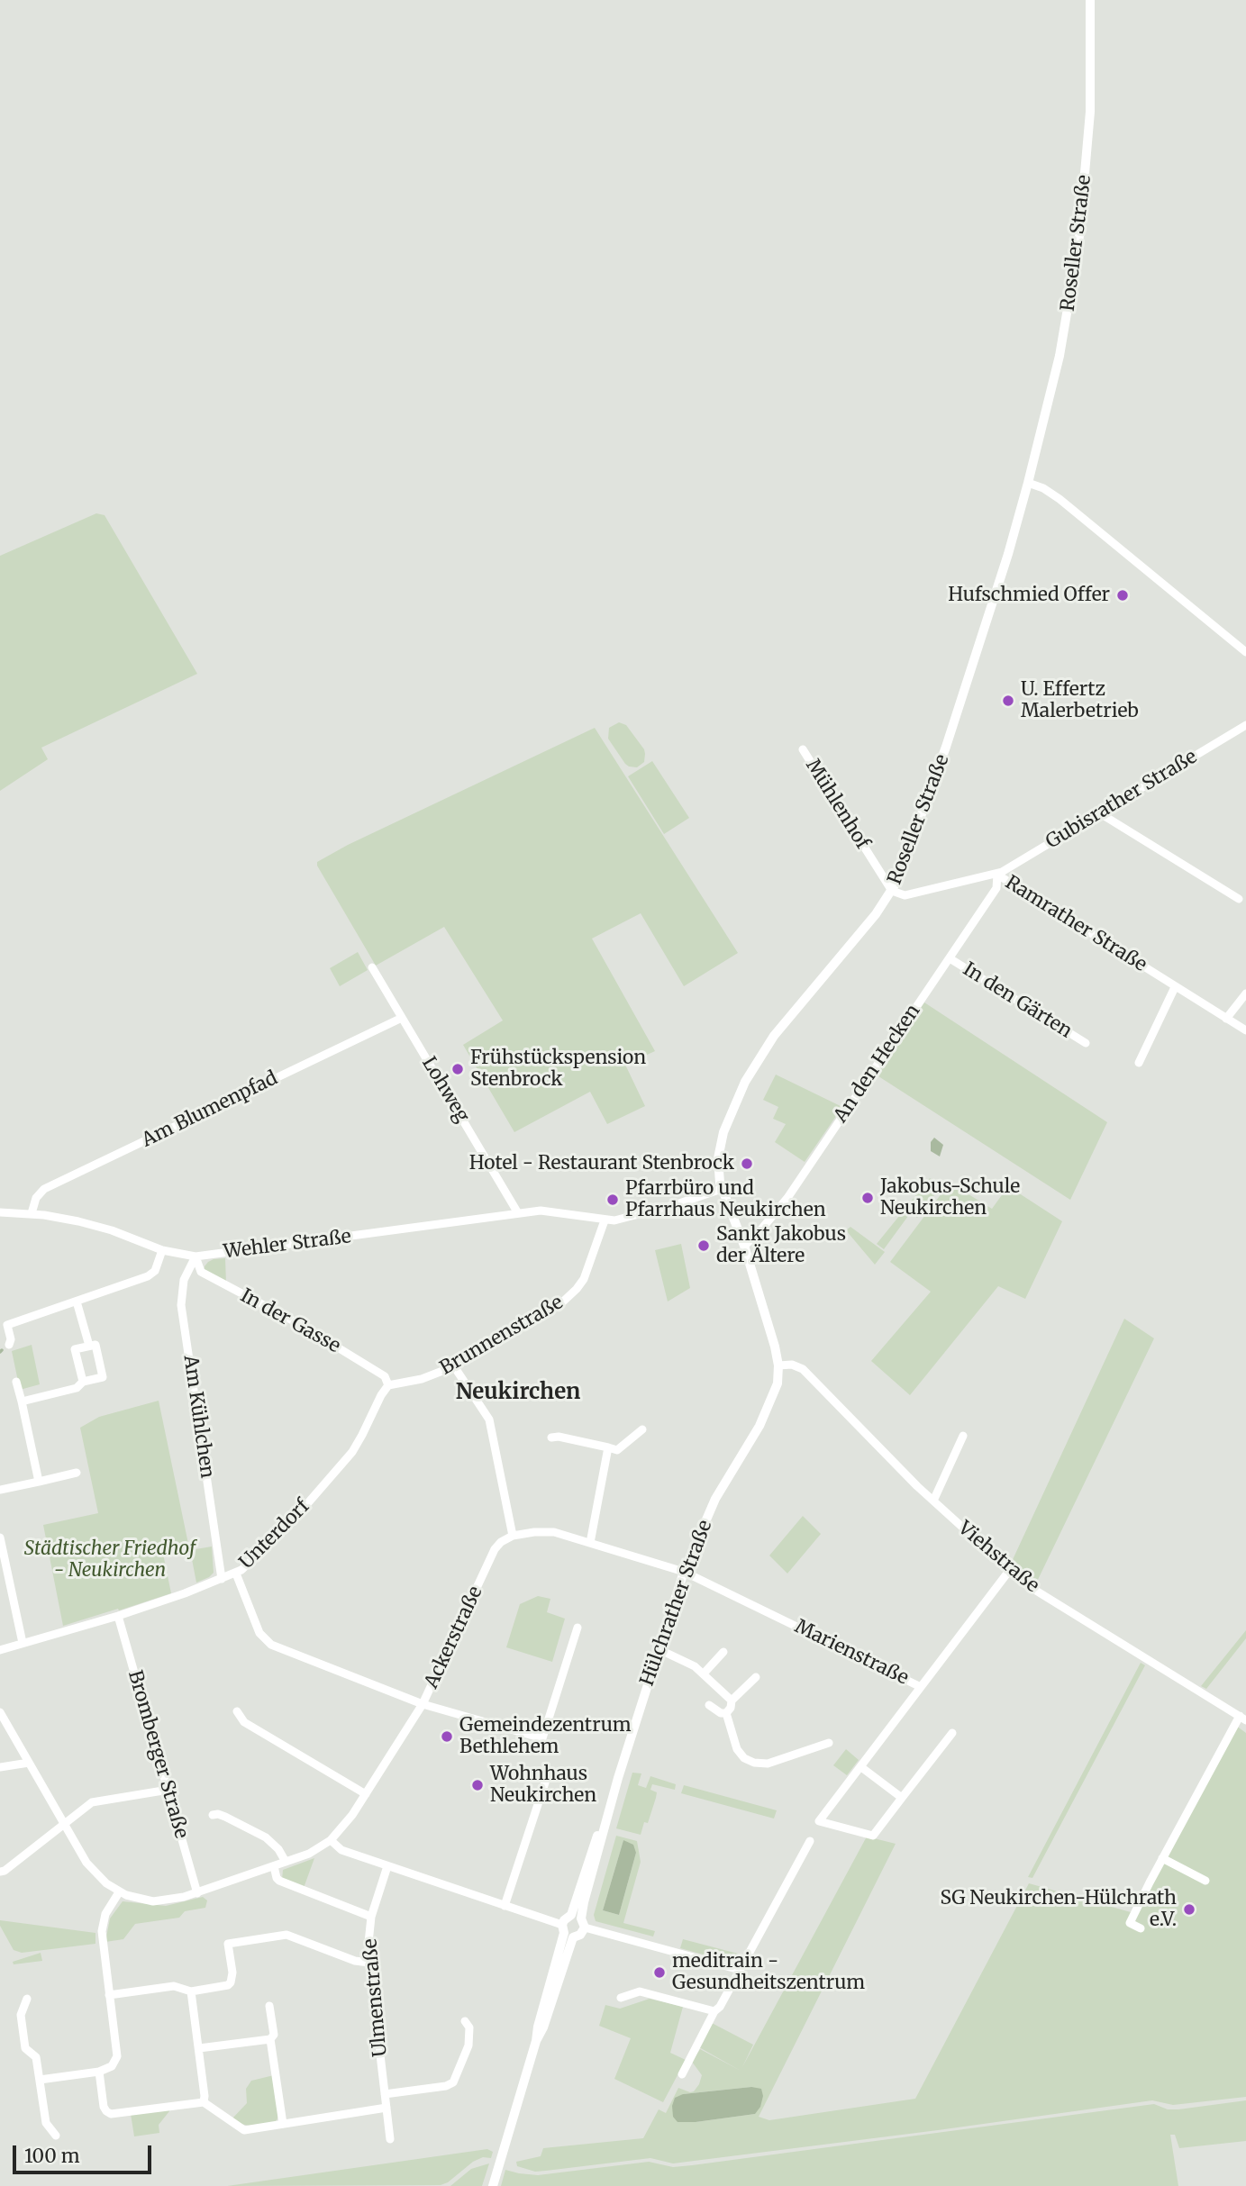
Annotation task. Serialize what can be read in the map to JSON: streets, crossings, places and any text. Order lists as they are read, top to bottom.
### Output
{
  "streets": {
    "street": [
      "Roseller Straße",
      "Gubisrather Straße",
      "Mühlenhof",
      "Ramrather Straße",
      "In den Gärten",
      "An den Hecken",
      "Lohweg",
      "Am Blumenpfad",
      "Wehler Straße",
      "In der Gasse",
      "Brunnenstraße",
      "Am Kühlchen",
      "Unterdorf",
      "Viehstraße",
      "Hülchrather Straße",
      "Ackerstraße",
      "Marienstraße",
      "Bromberger Straße",
      "Ulmenstraße"
    ]
  },
  "crossings": [
    ["Roseller Straße", "Mühlenhof"],
    ["Roseller Straße", "Ramrather Straße"],
    ["Roseller Straße", "An den Hecken"],
    ["Roseller Straße", "Wehler Straße"],
    ["Roseller Straße", "Viehstraße"],
    ["Roseller Straße", "Hülchrather Straße"],
    ["Gubisrather Straße", "Ramrather Straße"],
    ["Gubisrather Straße", "An den Hecken"],
    ["Mühlenhof", "Ramrather Straße"],
    ["Ramrather Straße", "An den Hecken"],
    ["In den Gärten", "An den Hecken"],
    ["Lohweg", "Am Blumenpfad"],
    ["Lohweg", "Wehler Straße"],
    ["Am Blumenpfad", "Wehler Straße"],
    ["Wehler Straße", "In der Gasse"],
    ["Wehler Straße", "Brunnenstraße"],
    ["Wehler Straße", "Am Kühlchen"],
    ["In der Gasse", "Brunnenstraße"],
    ["In der Gasse", "Am Kühlchen"],
    ["In der Gasse", "Unterdorf"],
    ["Brunnenstraße", "Unterdorf"],
    ["Am Kühlchen", "Unterdorf"],
    ["Unterdorf", "Bromberger Straße"],
    ["Viehstraße", "Hülchrather Straße"],
    ["Viehstraße", "Marienstraße"],
    ["Hülchrather Straße", "Marienstraße"],
    ["Ackerstraße", "Marienstraße"],
    ["Ackerstraße", "Bromberger Straße"]
  ],
  "districts": ["Neukirchen"],
  "parks": ["Städtischer Friedhof - Neukirchen"],
  "places": [
    "Hufschmied Offer",
    "U. Effertz Malerbetrieb",
    "Frühstückspension Stenbrock",
    "Hotel - Restaurant Stenbrock",
    "Jakobus-Schule Neukirchen",
    "Pfarrbüro und Pfarrhaus Neukirchen",
    "Sankt Jakobus der Ältere",
    "Gemeindezentrum Bethlehem",
    "Wohnhaus Neukirchen",
    "SG Neukirchen-Hülchrath e.V.",
    "meditrain - Gesundheitszentrum"
  ],
  "scale_bar": "100 m"
}
